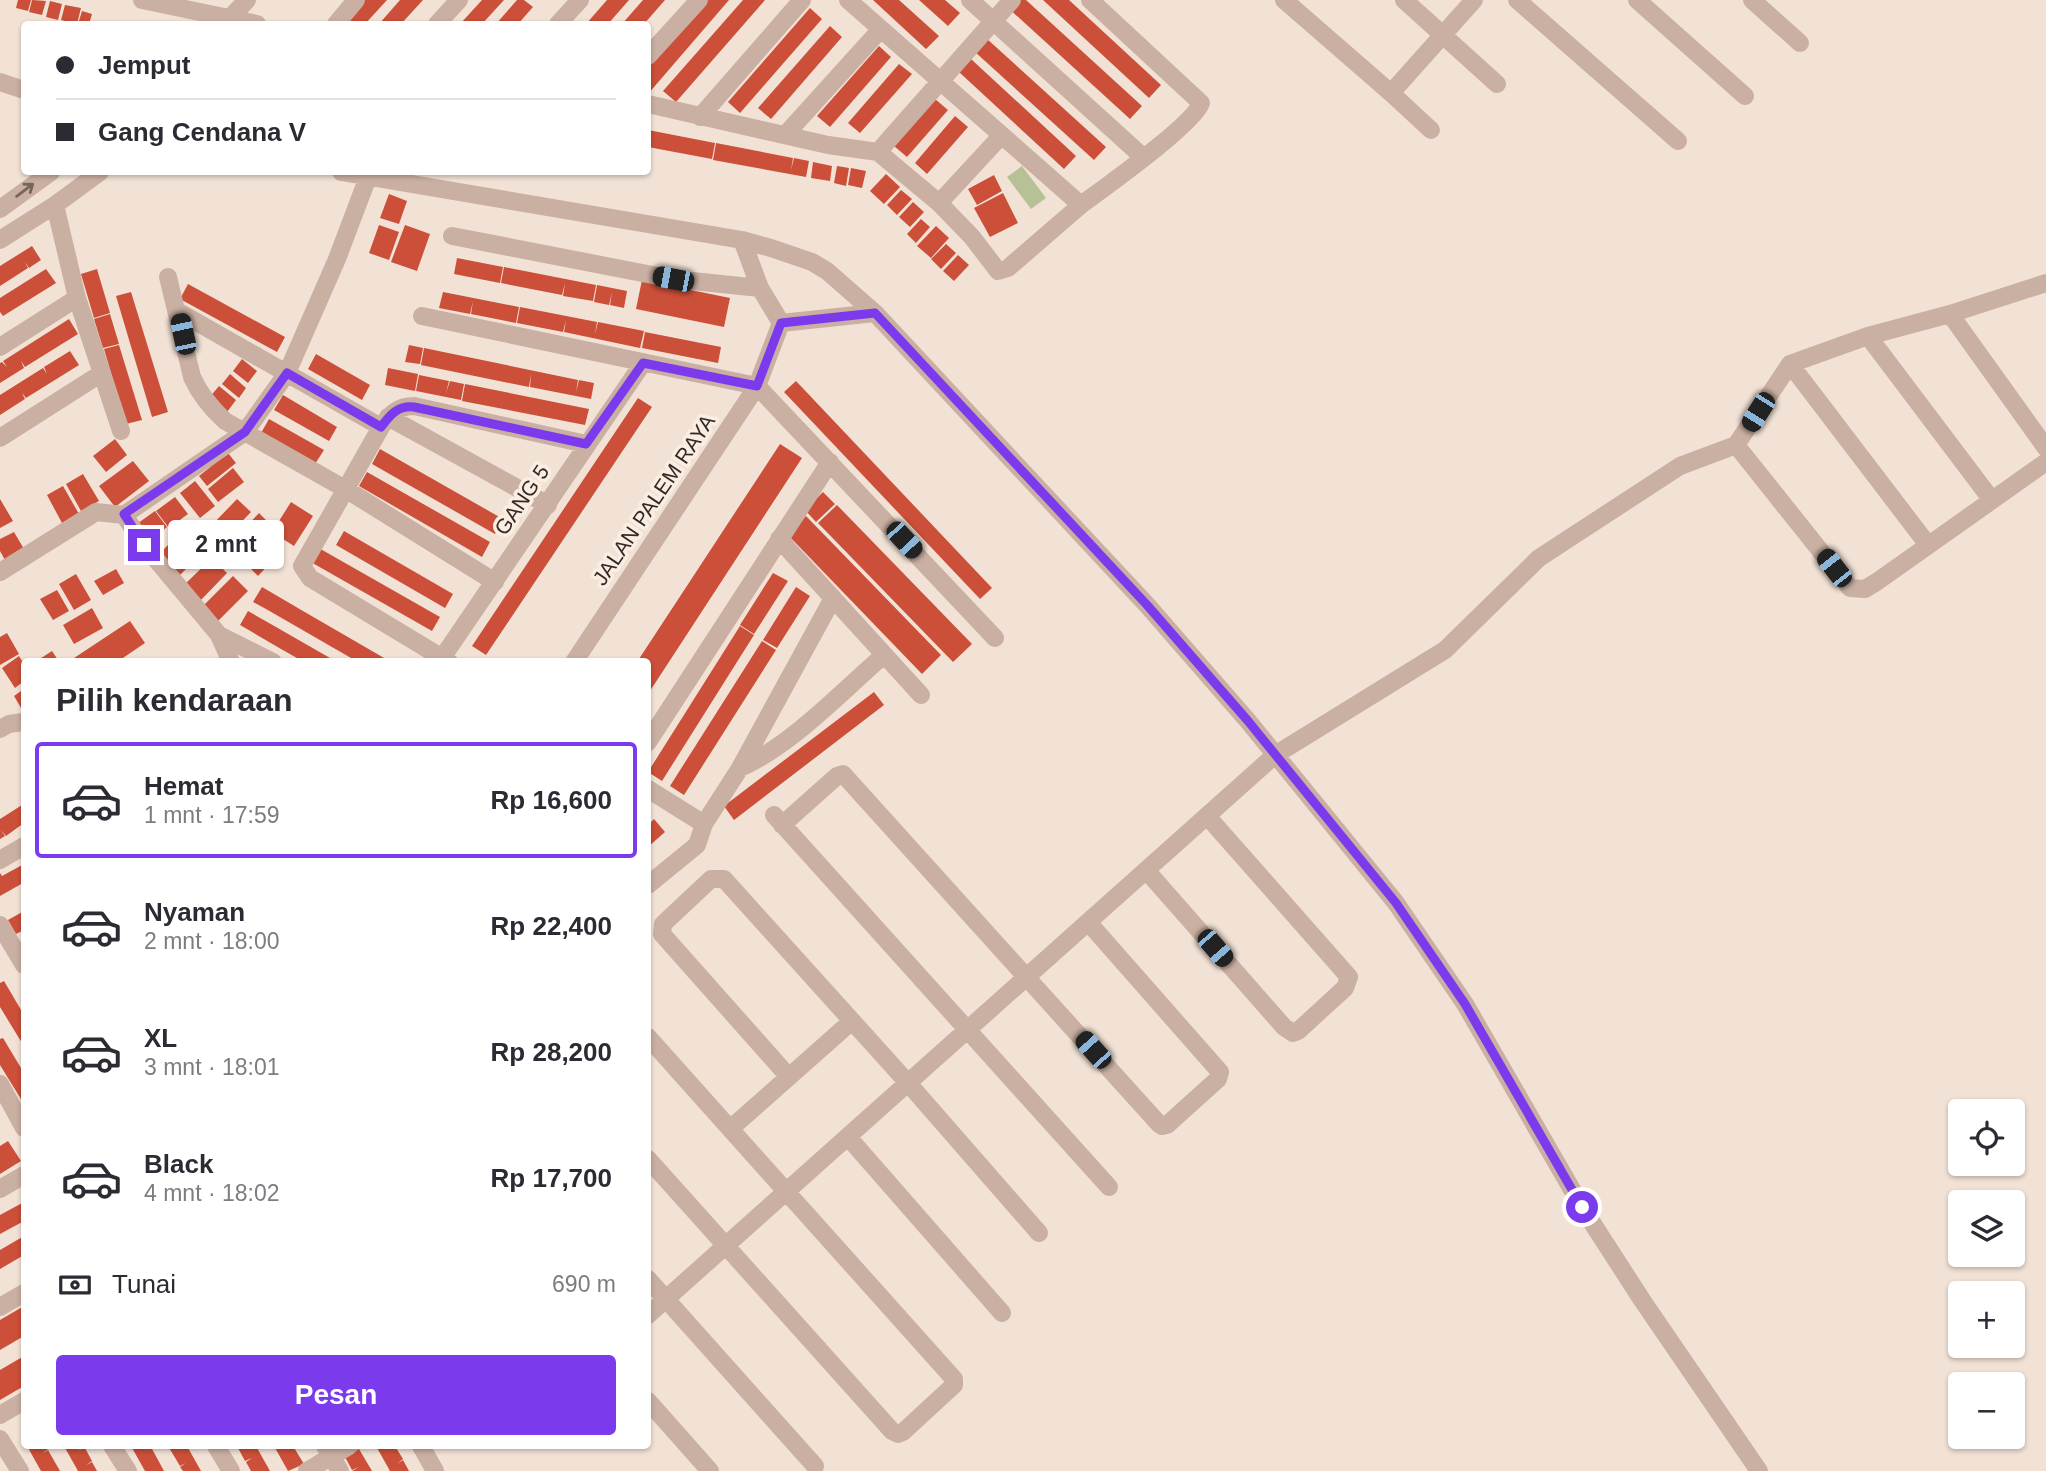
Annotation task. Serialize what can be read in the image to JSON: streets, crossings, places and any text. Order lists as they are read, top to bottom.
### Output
{
  "streets": {
    "street": ["GANG 5", "JALAN PALEM RAYA"]
  },
  "page": {
    "banner": ["Jemput", "Gang Cendana V"],
    "bubble": "2 mnt",
    "heading": "Pilih kendaraan",
    "list": [
      {
        "name": "Hemat",
        "note": "1 mnt · 17:59",
        "value": "Rp 16,600"
      },
      {
        "name": "Nyaman",
        "note": "2 mnt · 18:00",
        "value": "Rp 22,400"
      },
      {
        "name": "XL",
        "note": "3 mnt · 18:01",
        "value": "Rp 28,200"
      },
      {
        "name": "Black",
        "note": "4 mnt · 18:02",
        "value": "Rp 17,700"
      }
    ],
    "map_buttons": ["+", "−"],
    "pay": ["Tunai", "690 m"],
    "buttons": "Pesan"
  }
}
